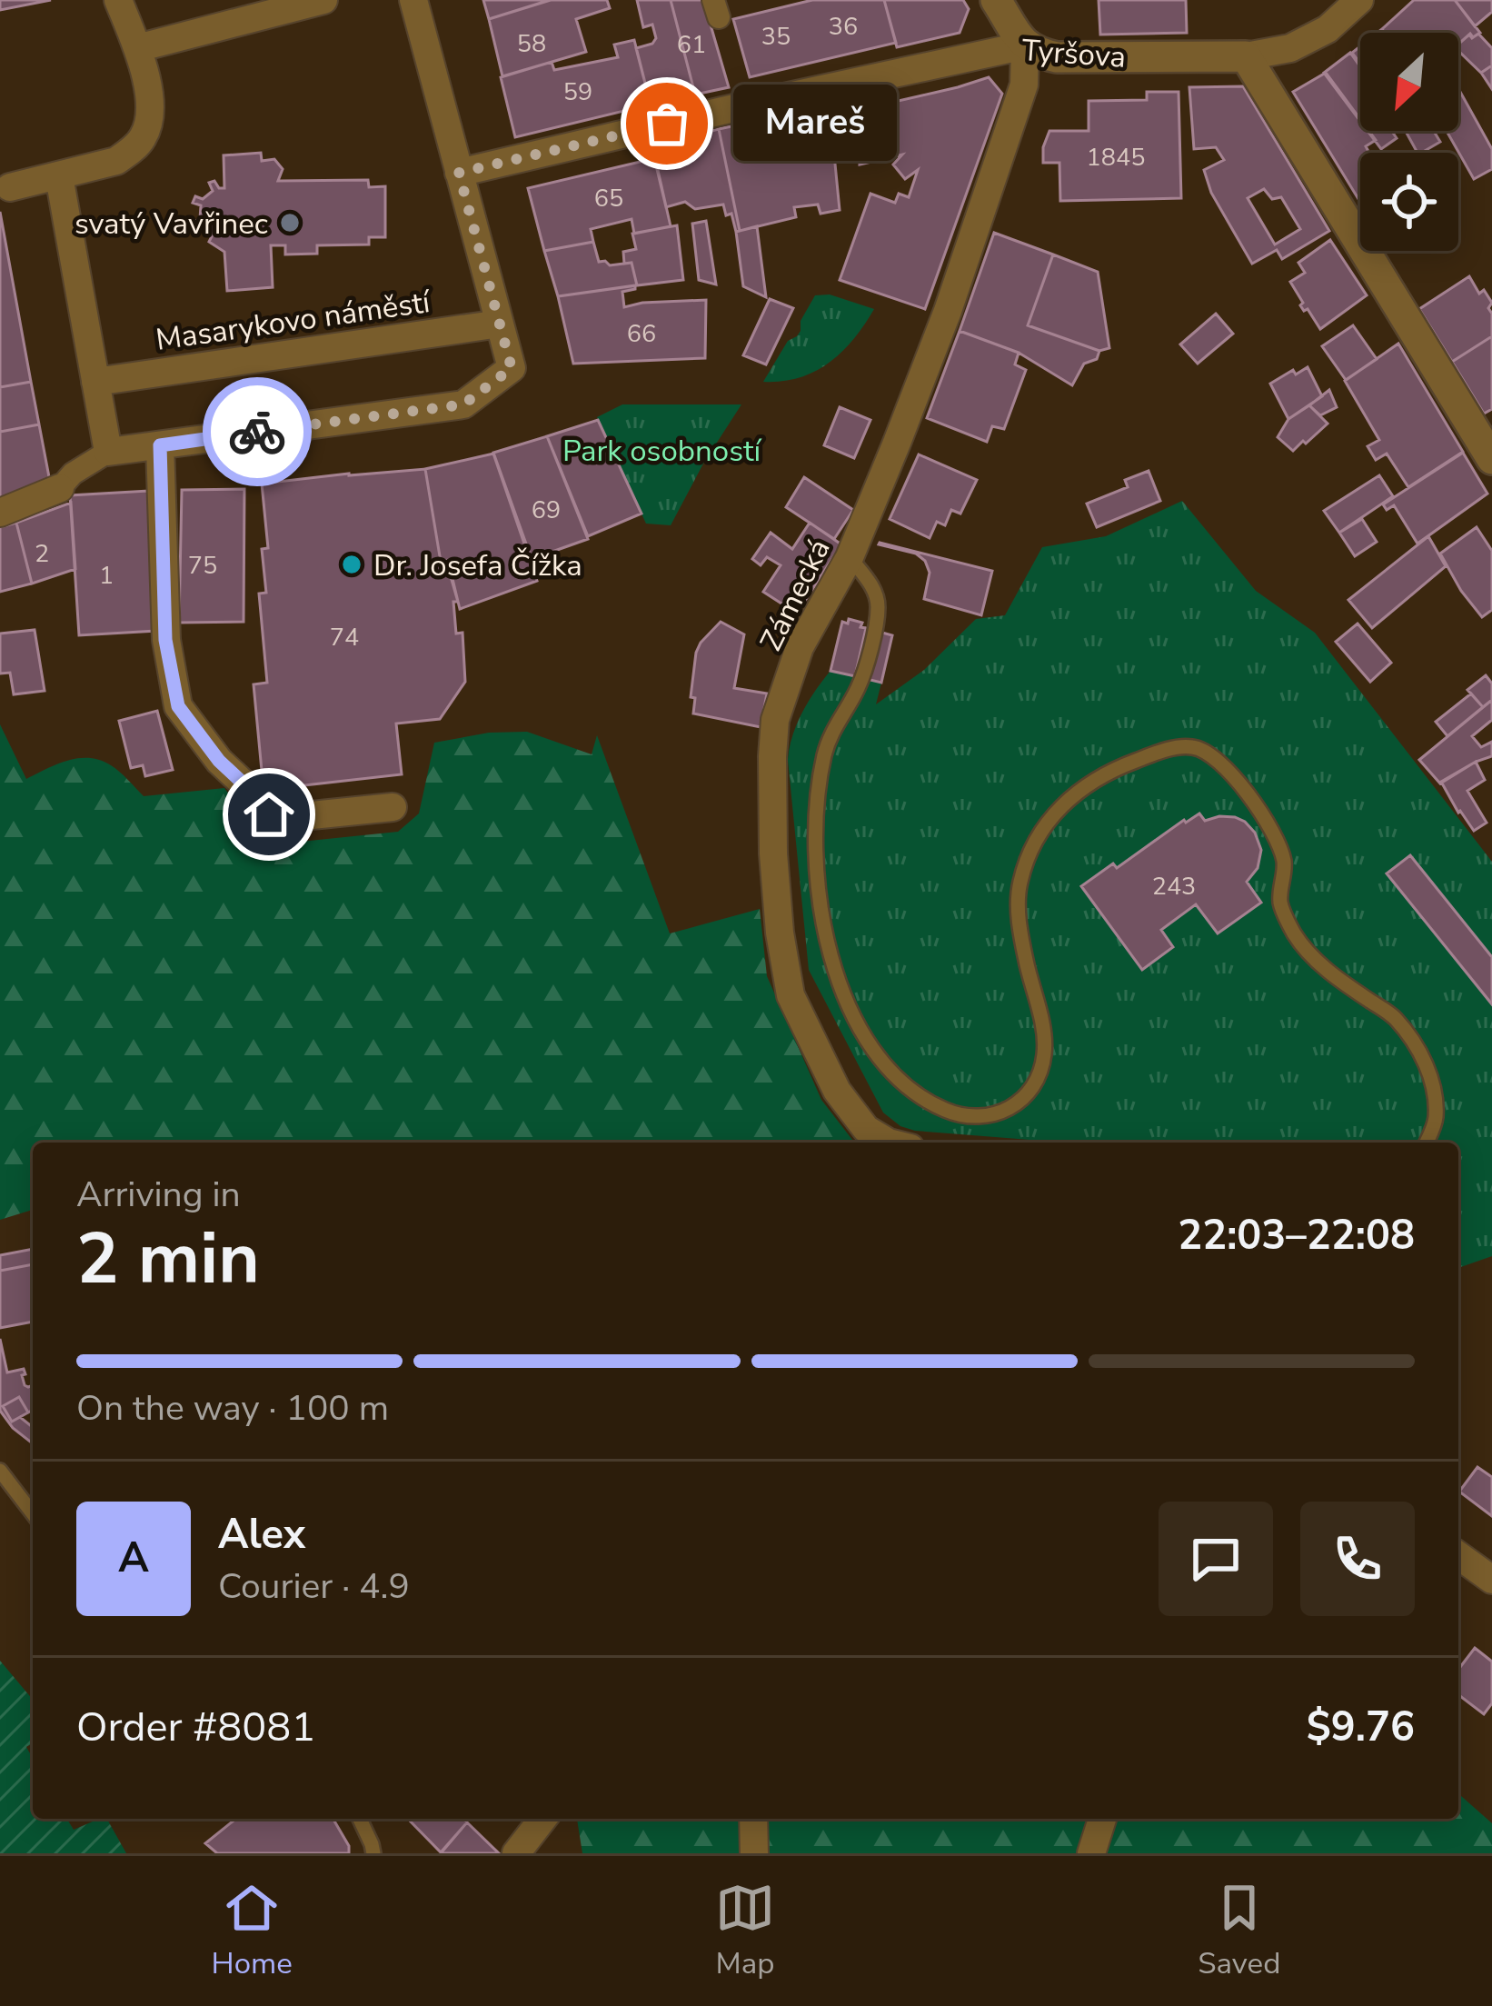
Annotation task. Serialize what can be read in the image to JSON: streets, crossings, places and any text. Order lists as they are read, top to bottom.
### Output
{
  "streets": {
    "street": ["Tyršova", "Masarykovo náměstí", "Zámecká"]
  },
  "crossings": [
    ["Tyršova", "Zámecká"]
  ],
  "parks": ["Park osobností"],
  "places": ["Mareš", "svatý Vavřinec", "Dr. Josefa Čížka"],
  "house_numbers": [
    "36",
    "35",
    "58",
    "61",
    "59",
    "1845",
    "65",
    "66",
    "69",
    "2",
    "75",
    "1",
    "74",
    "243"
  ],
  "north": "bottom left",
  "page": {
    "bubble": "Mareš",
    "heading": ["2 min", "Arriving in", "22:03–22:08"],
    "panel": [
      "Alex",
      "Courier · 4.9",
      "Order #8081",
      "$9.76"
    ],
    "bar": "On the way · 100 m",
    "round": "A",
    "tabs": ["Home", "Map", "Saved"]
  }
}
